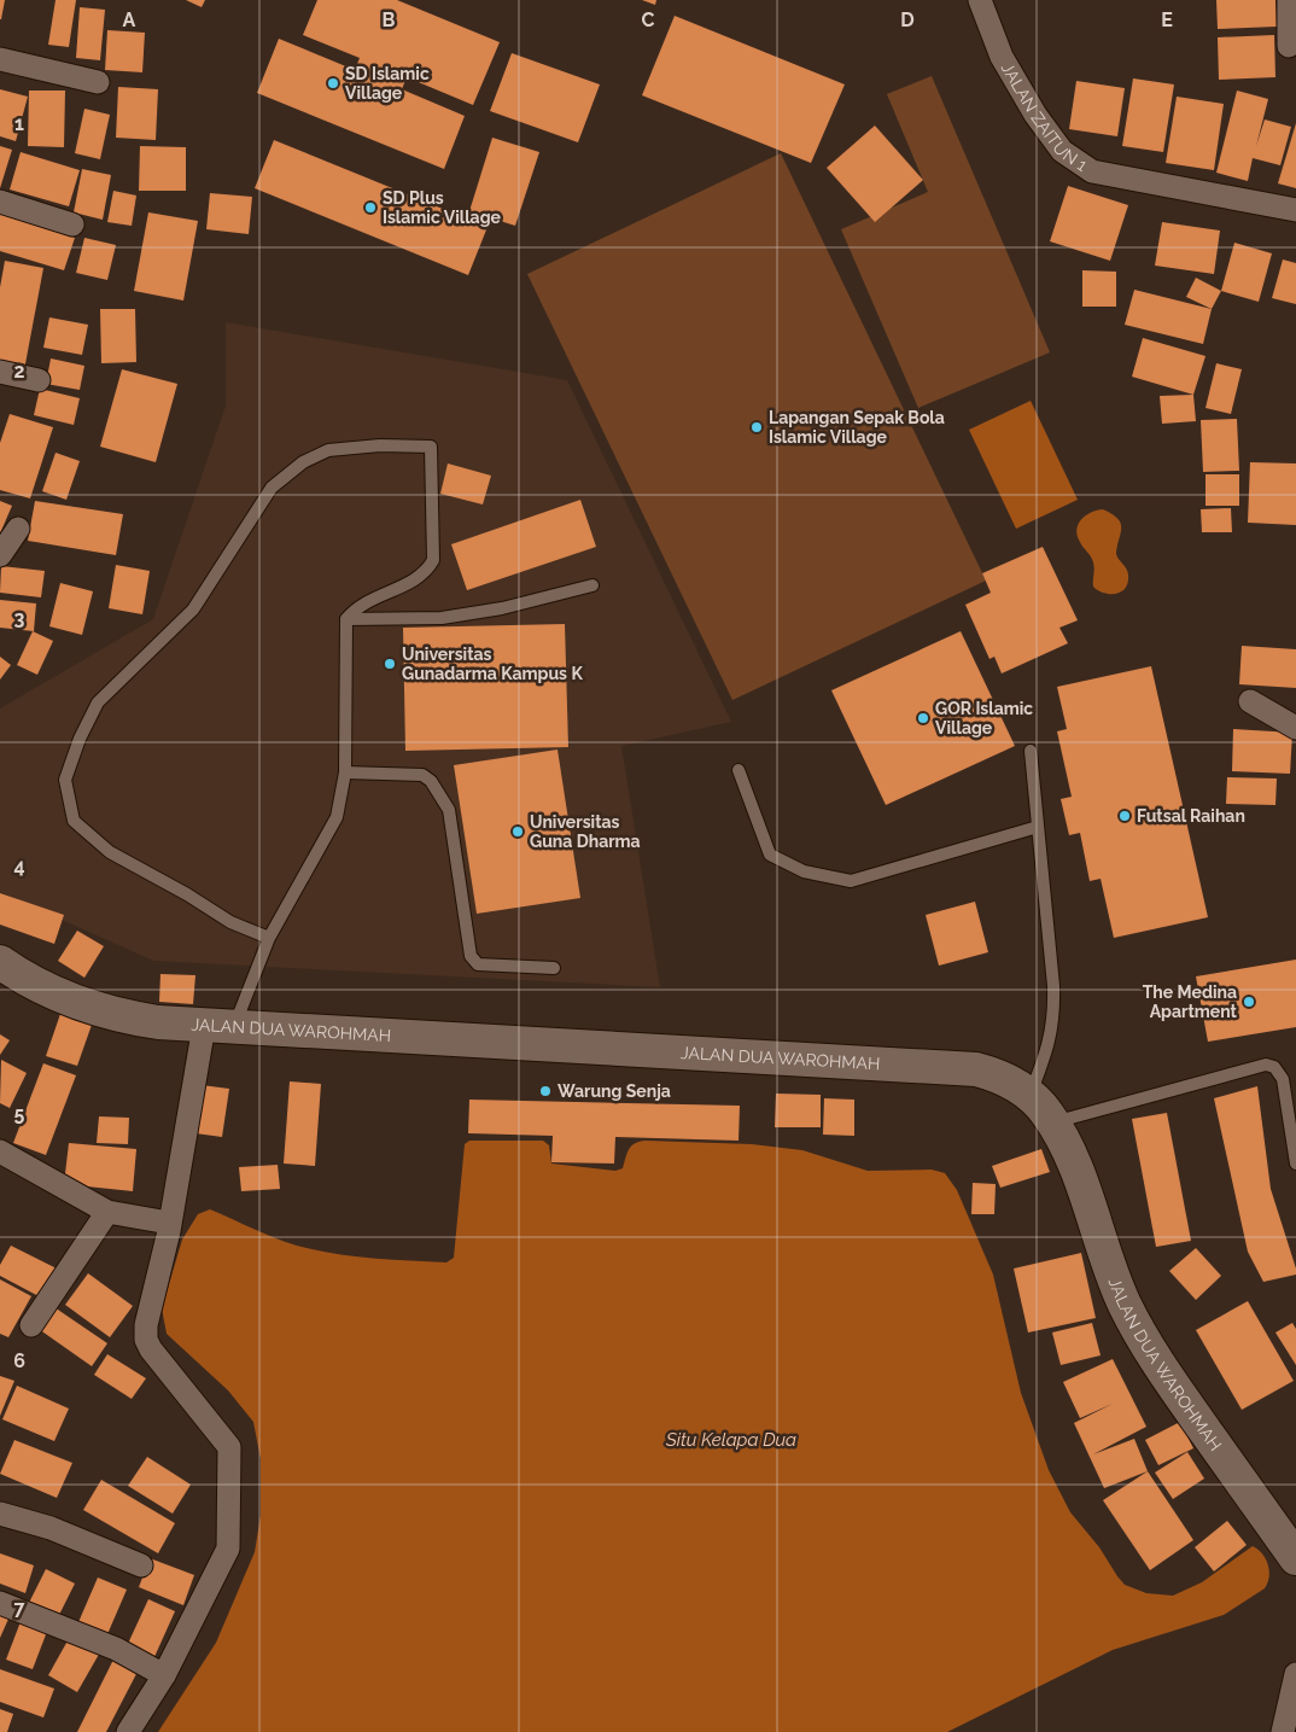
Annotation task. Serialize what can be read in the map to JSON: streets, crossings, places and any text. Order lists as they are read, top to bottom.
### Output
{
  "streets": {
    "street": ["JALAN ZAITUN 1", "JALAN DUA WAROHMAH"]
  },
  "water": ["Situ Kelapa Dua"],
  "places": [
    "SD Islamic Village",
    "SD Plus Islamic Village",
    "Lapangan Sepak Bola Islamic Village",
    "Universitas Gunadarma Kampus K",
    "GOR Islamic Village",
    "Futsal Raihan",
    "Universitas Guna Dharma",
    "The Medina Apartment",
    "Warung Senja"
  ],
  "grid": {
    "columns": [
      "A",
      "B",
      "C",
      "D",
      "E"
    ],
    "rows": [
      "1",
      "2",
      "3",
      "4",
      "5",
      "6",
      "7"
    ]
  }
}
